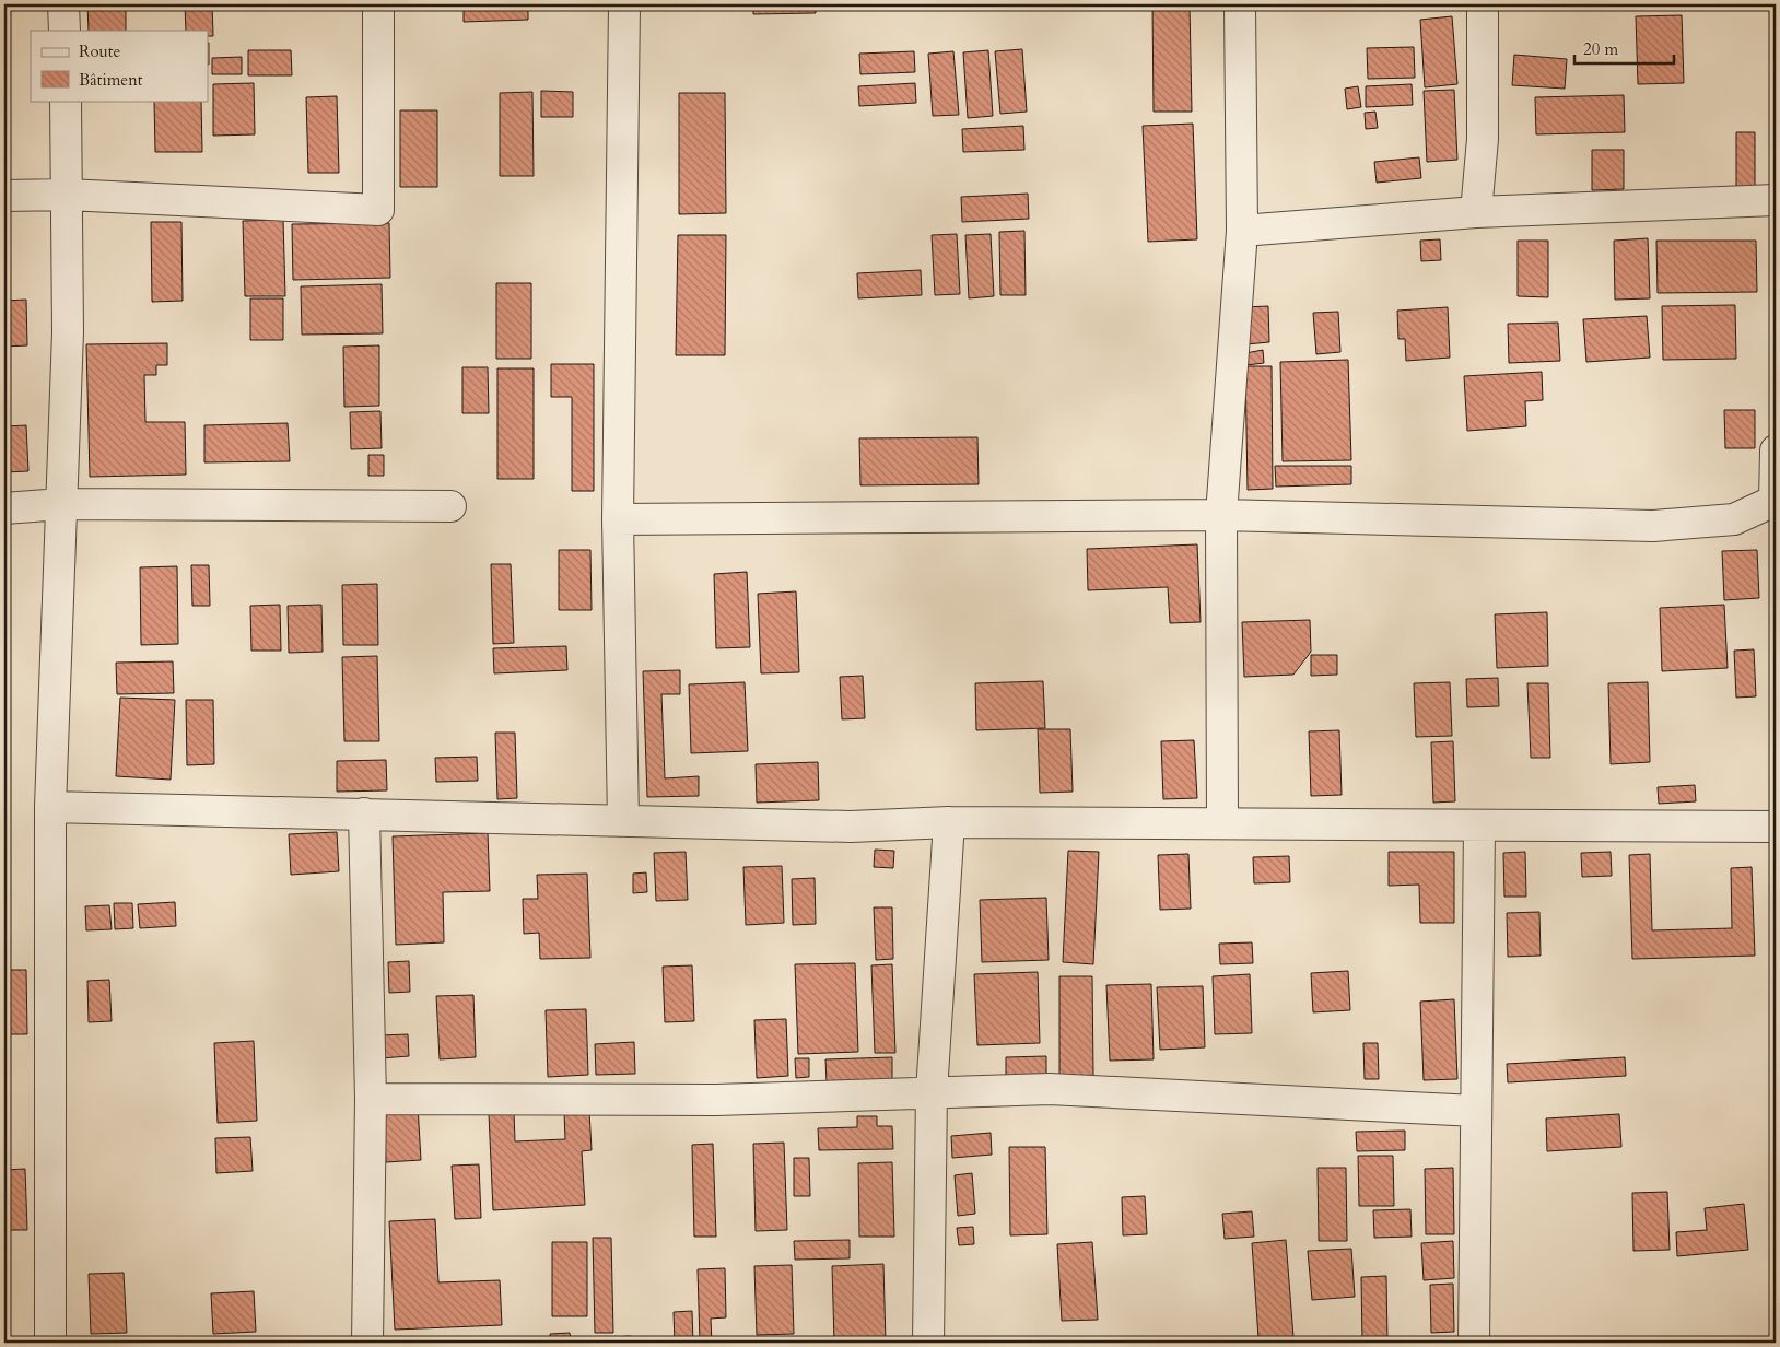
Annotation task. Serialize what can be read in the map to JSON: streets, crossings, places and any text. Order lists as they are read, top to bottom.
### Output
{
  "legend": ["Route", "Bâtiment"],
  "scale_bar": "20 m"
}
